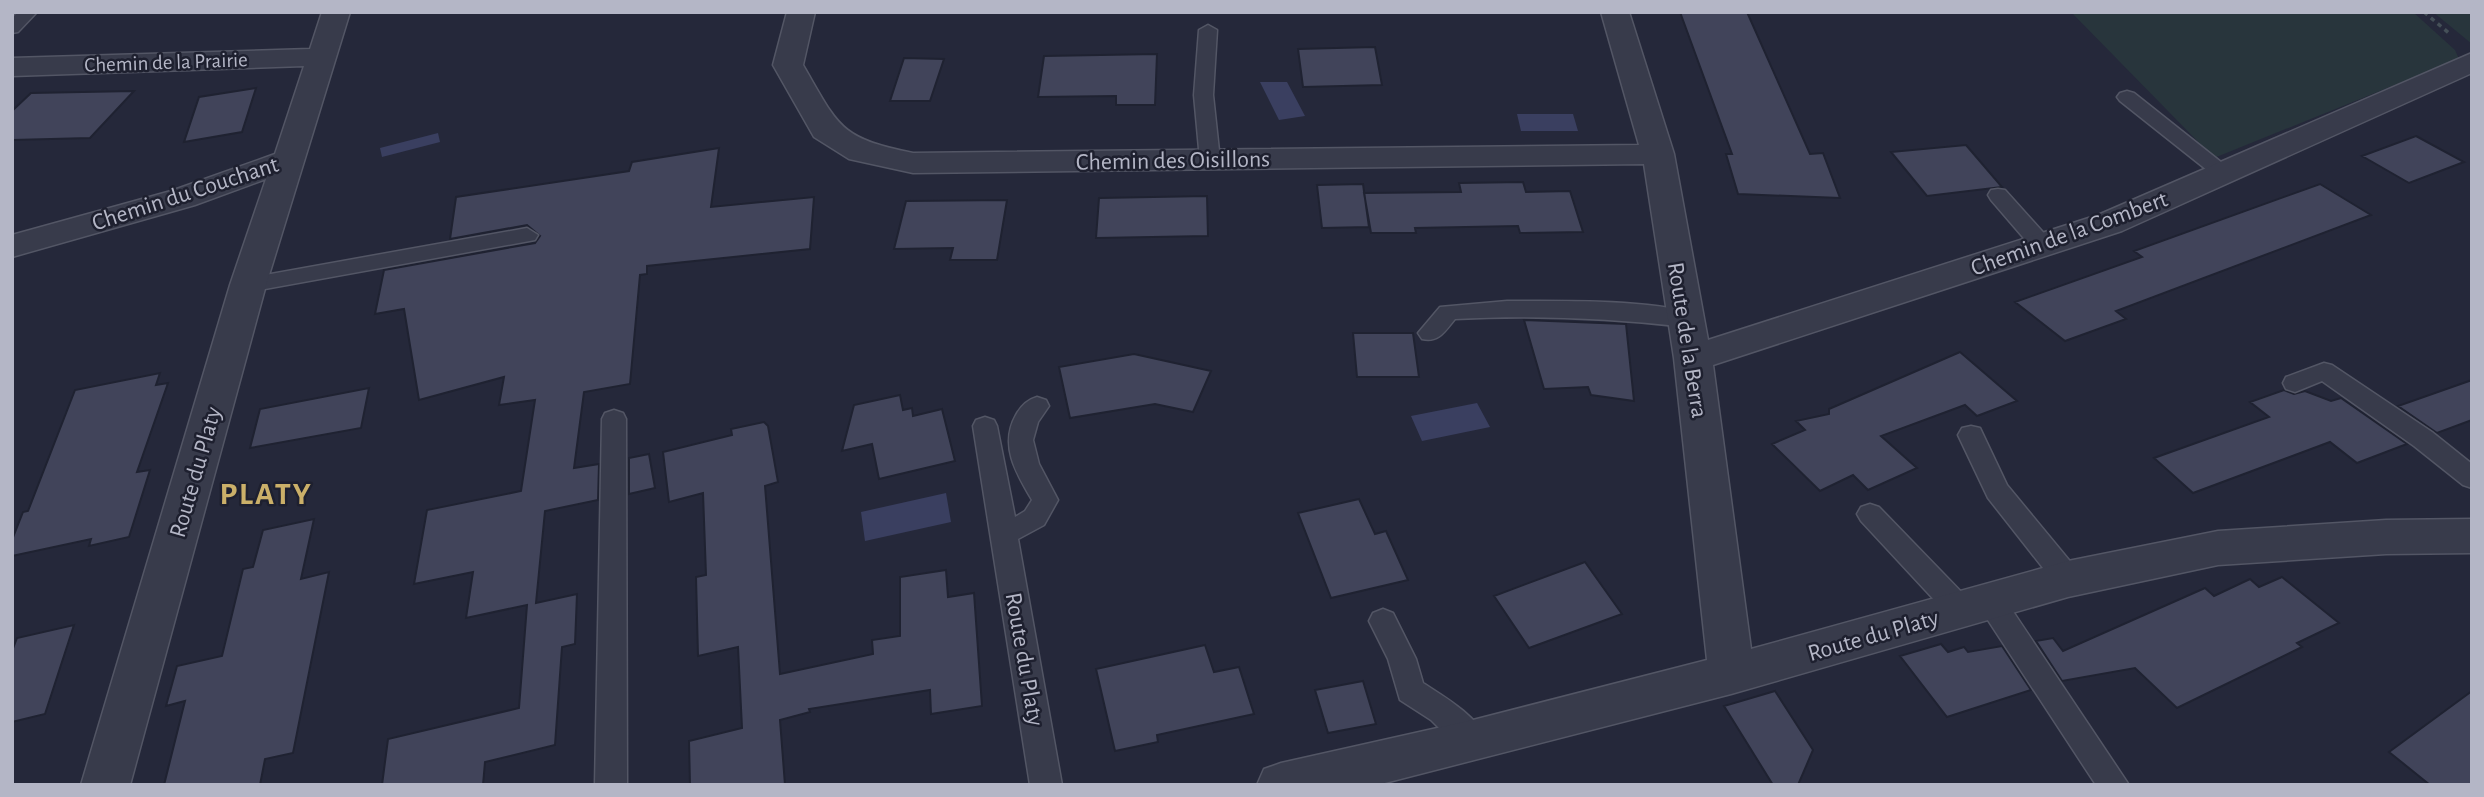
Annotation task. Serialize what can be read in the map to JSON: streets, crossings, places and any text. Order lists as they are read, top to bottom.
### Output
{
  "streets": {
    "street": [
      "Chemin de la Prairie",
      "Chemin des Oisillons",
      "Chemin du Couchant",
      "Chemin de la Combert",
      "Route de la Berra",
      "Route du Platy"
    ]
  },
  "crossings": [
    ["Chemin de la Prairie", "Chemin du Couchant"],
    ["Chemin des Oisillons", "Route de la Berra"],
    ["Chemin du Couchant", "Route du Platy"],
    ["Chemin de la Combert", "Route de la Berra"],
    ["Route de la Berra", "Route du Platy"]
  ],
  "districts": ["PLATY"]
}
